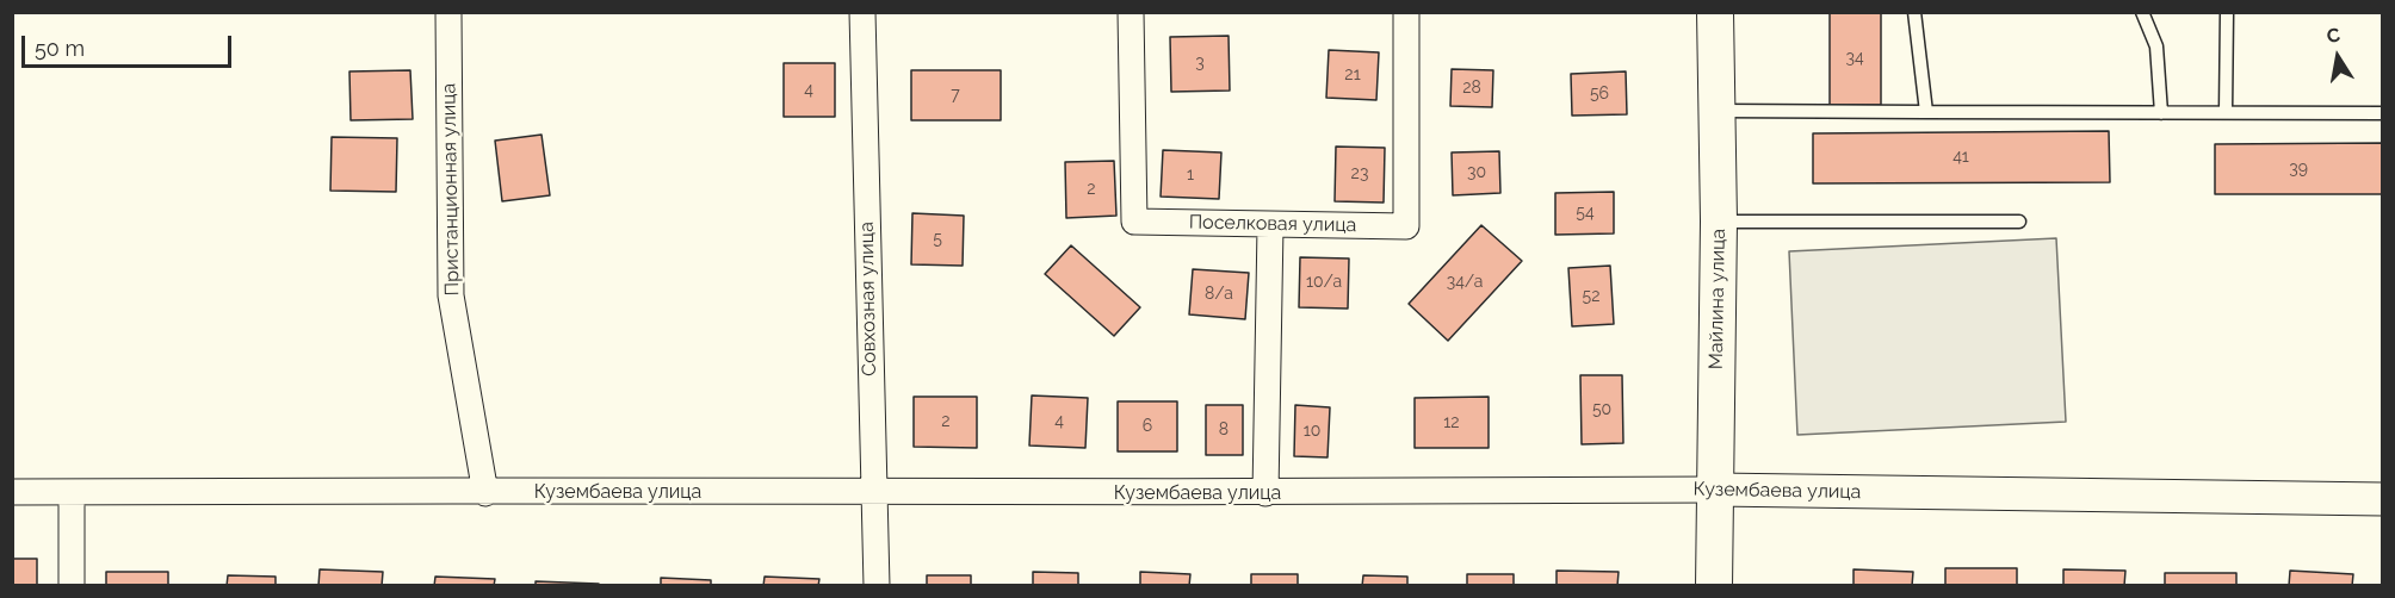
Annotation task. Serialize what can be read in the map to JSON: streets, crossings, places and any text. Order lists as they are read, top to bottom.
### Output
{
  "streets": {
    "main road": ["Майлина улица"],
    "street": [
      "Пристанционная улица",
      "Поселковая улица",
      "Совхозная улица",
      "Кузембаева улица"
    ]
  },
  "crossings": [
    ["Пристанционная улица", "Кузембаева улица"],
    ["Совхозная улица", "Кузембаева улица"],
    ["Майлина улица", "Кузембаева улица"]
  ],
  "house_numbers": [
    "34",
    "3",
    "21",
    "28",
    "4",
    "56",
    "7",
    "41",
    "39",
    "30",
    "23",
    "1",
    "2",
    "54",
    "5",
    "10/a",
    "34/a",
    "8/a",
    "52",
    "50",
    "2",
    "4",
    "12",
    "6",
    "8",
    "10"
  ],
  "scale_bar": "50 m",
  "north": "top"
}
